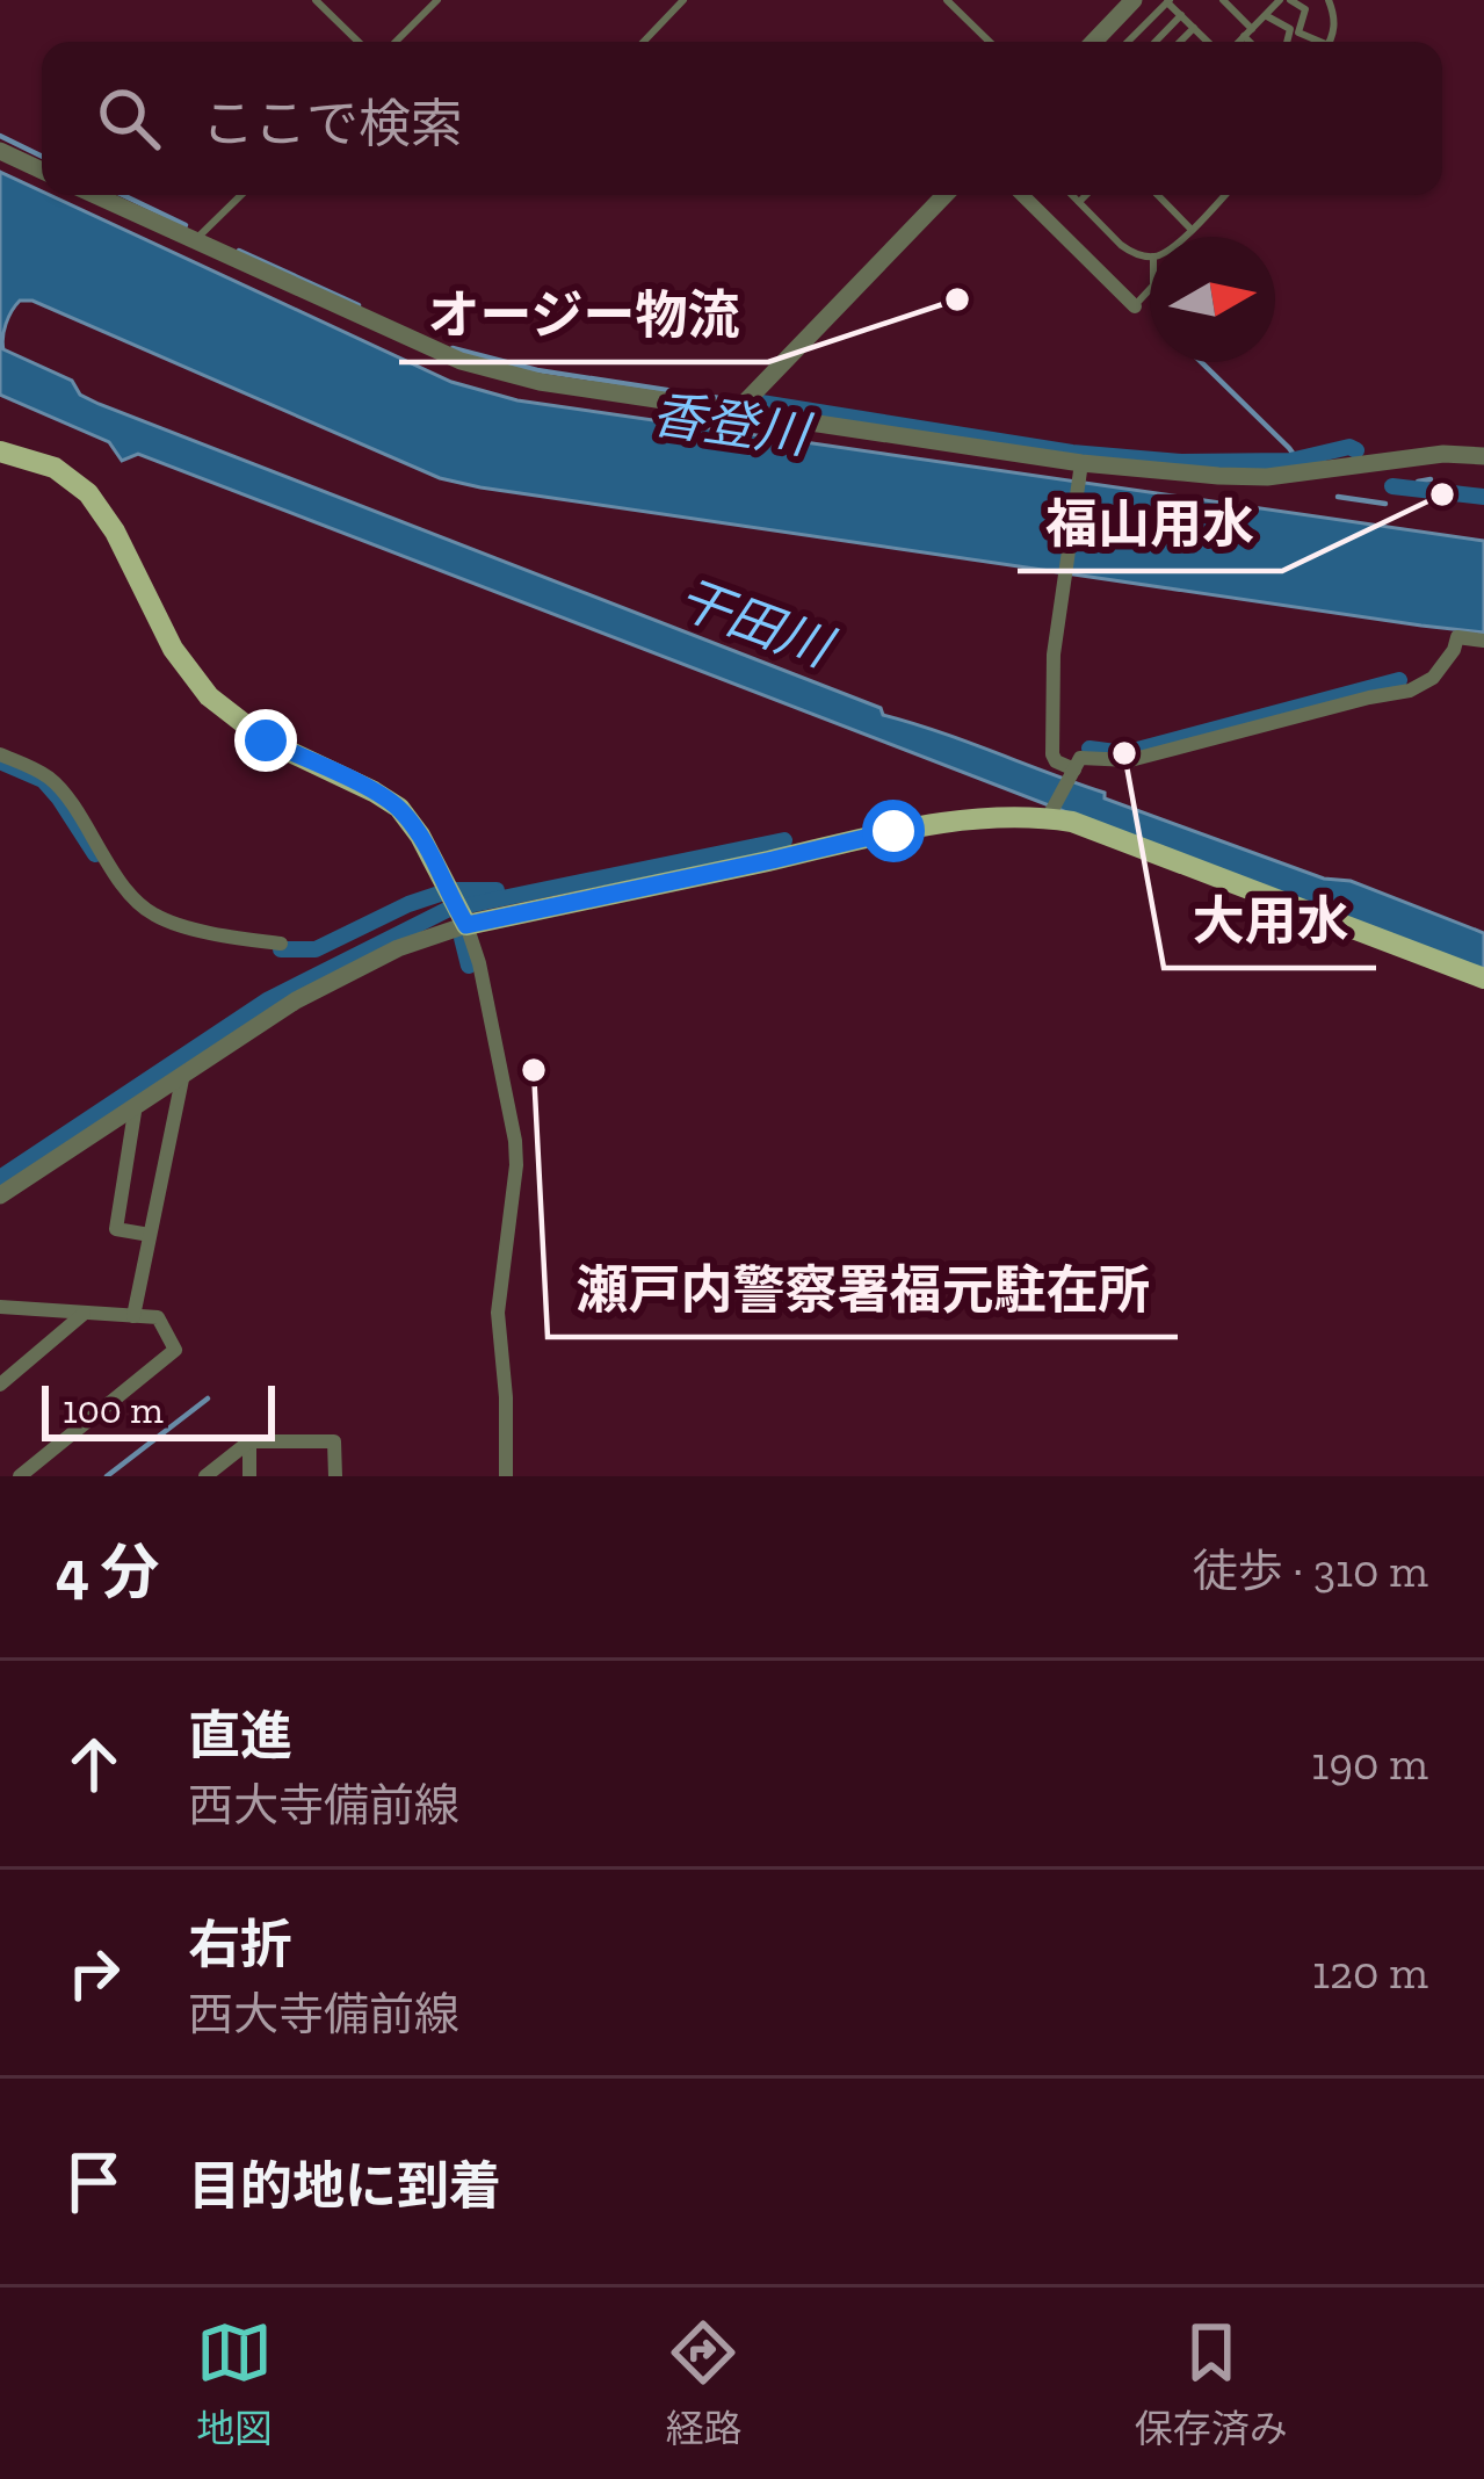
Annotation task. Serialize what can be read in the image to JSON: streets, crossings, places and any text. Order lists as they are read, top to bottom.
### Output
{
  "water": ["香登川", "干田川"],
  "places": [
    "オージー物流",
    "福山用水",
    "大用水",
    "瀬戸内警察署福元駐在所"
  ],
  "scale_bar": "100 m",
  "north": "right",
  "page": {
    "search": "ここで検索",
    "scale": "100 m",
    "heading": ["4 分", "徒歩 · 310 m"],
    "list": [
      ["直進", "西大寺備前線", "190 m"],
      ["右折", "西大寺備前線", "120 m"],
      "目的地に到着"
    ],
    "nav": ["地図", "経路", "保存済み"]
  }
}
